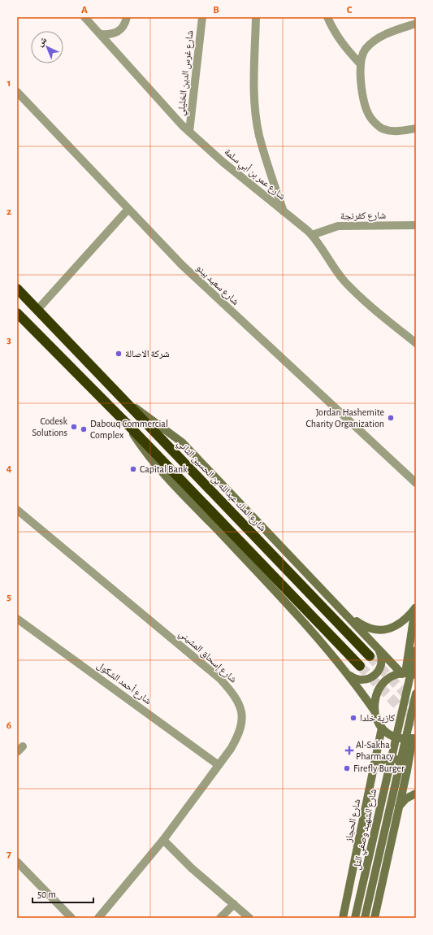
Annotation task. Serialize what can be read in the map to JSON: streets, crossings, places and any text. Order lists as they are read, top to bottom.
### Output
{
  "streets": {
    "highway": ["شارع الملك عبدالله بن الحسين الثاني"],
    "street": [
      "شارع غرس الدين الخليلي",
      "شارع عمر بن أبي سلمة",
      "شارع كفرنجة",
      "شارع سعيد بينو",
      "شارع إسحاق المشيني",
      "شارع أحمد الشكول",
      "شارع الحجاز",
      "شارع الشهيد وصفي التل"
    ]
  },
  "crossings": [
    ["شارع غرس الدين الخليلي", "شارع عمر بن أبي سلمة"],
    ["شارع عمر بن أبي سلمة", "شارع كفرنجة"],
    ["شارع إسحاق المشيني", "شارع أحمد الشكول"]
  ],
  "places": {
    "other": [
      "شركة الاصالة",
      "Jordan Hashemite Charity Organization",
      "Codesk Solutions",
      "Dabouq Commercial Complex",
      "Capital Bank",
      "كازية خلدا",
      "Firefly Burger"
    ],
    "health": ["Al-Sakha Pharmacy"]
  },
  "scale_bar": "50 m",
  "north": "top left",
  "grid": {
    "columns": ["A", "B", "C"],
    "rows": [
      "1",
      "2",
      "3",
      "4",
      "5",
      "6",
      "7"
    ]
  }
}
